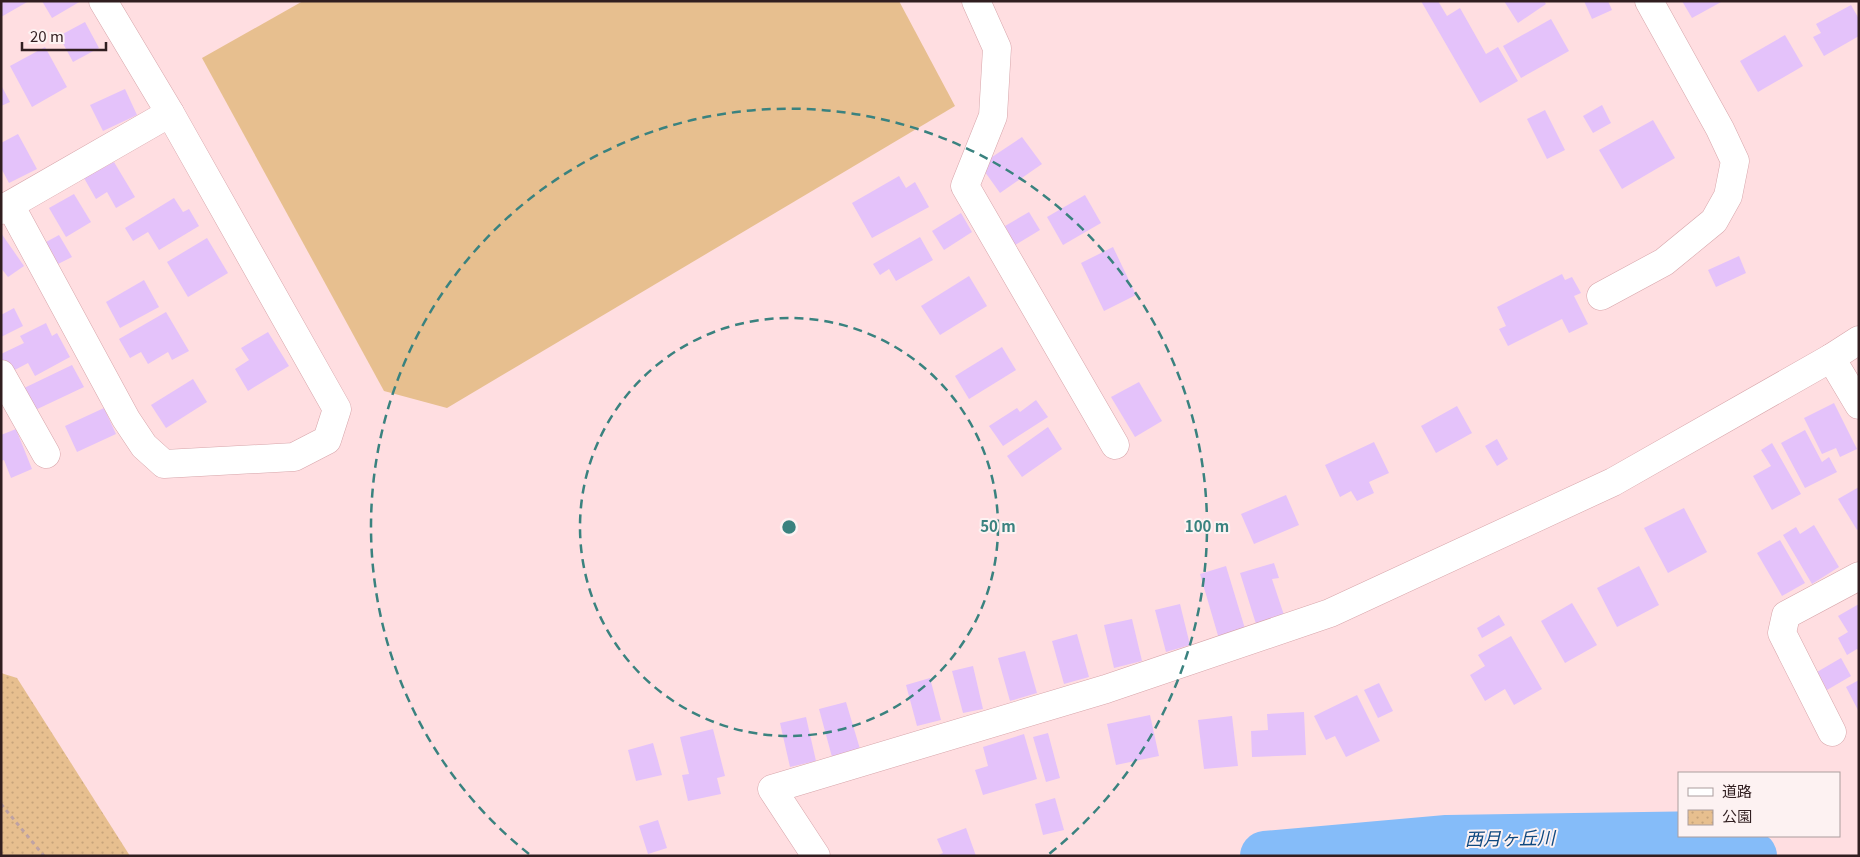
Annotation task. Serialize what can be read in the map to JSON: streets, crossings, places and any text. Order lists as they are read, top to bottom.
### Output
{
  "water": ["西月ヶ丘川"],
  "legend": ["道路", "公園"],
  "scale_bar": "20 m",
  "rings": ["50 m", "100 m"]
}
